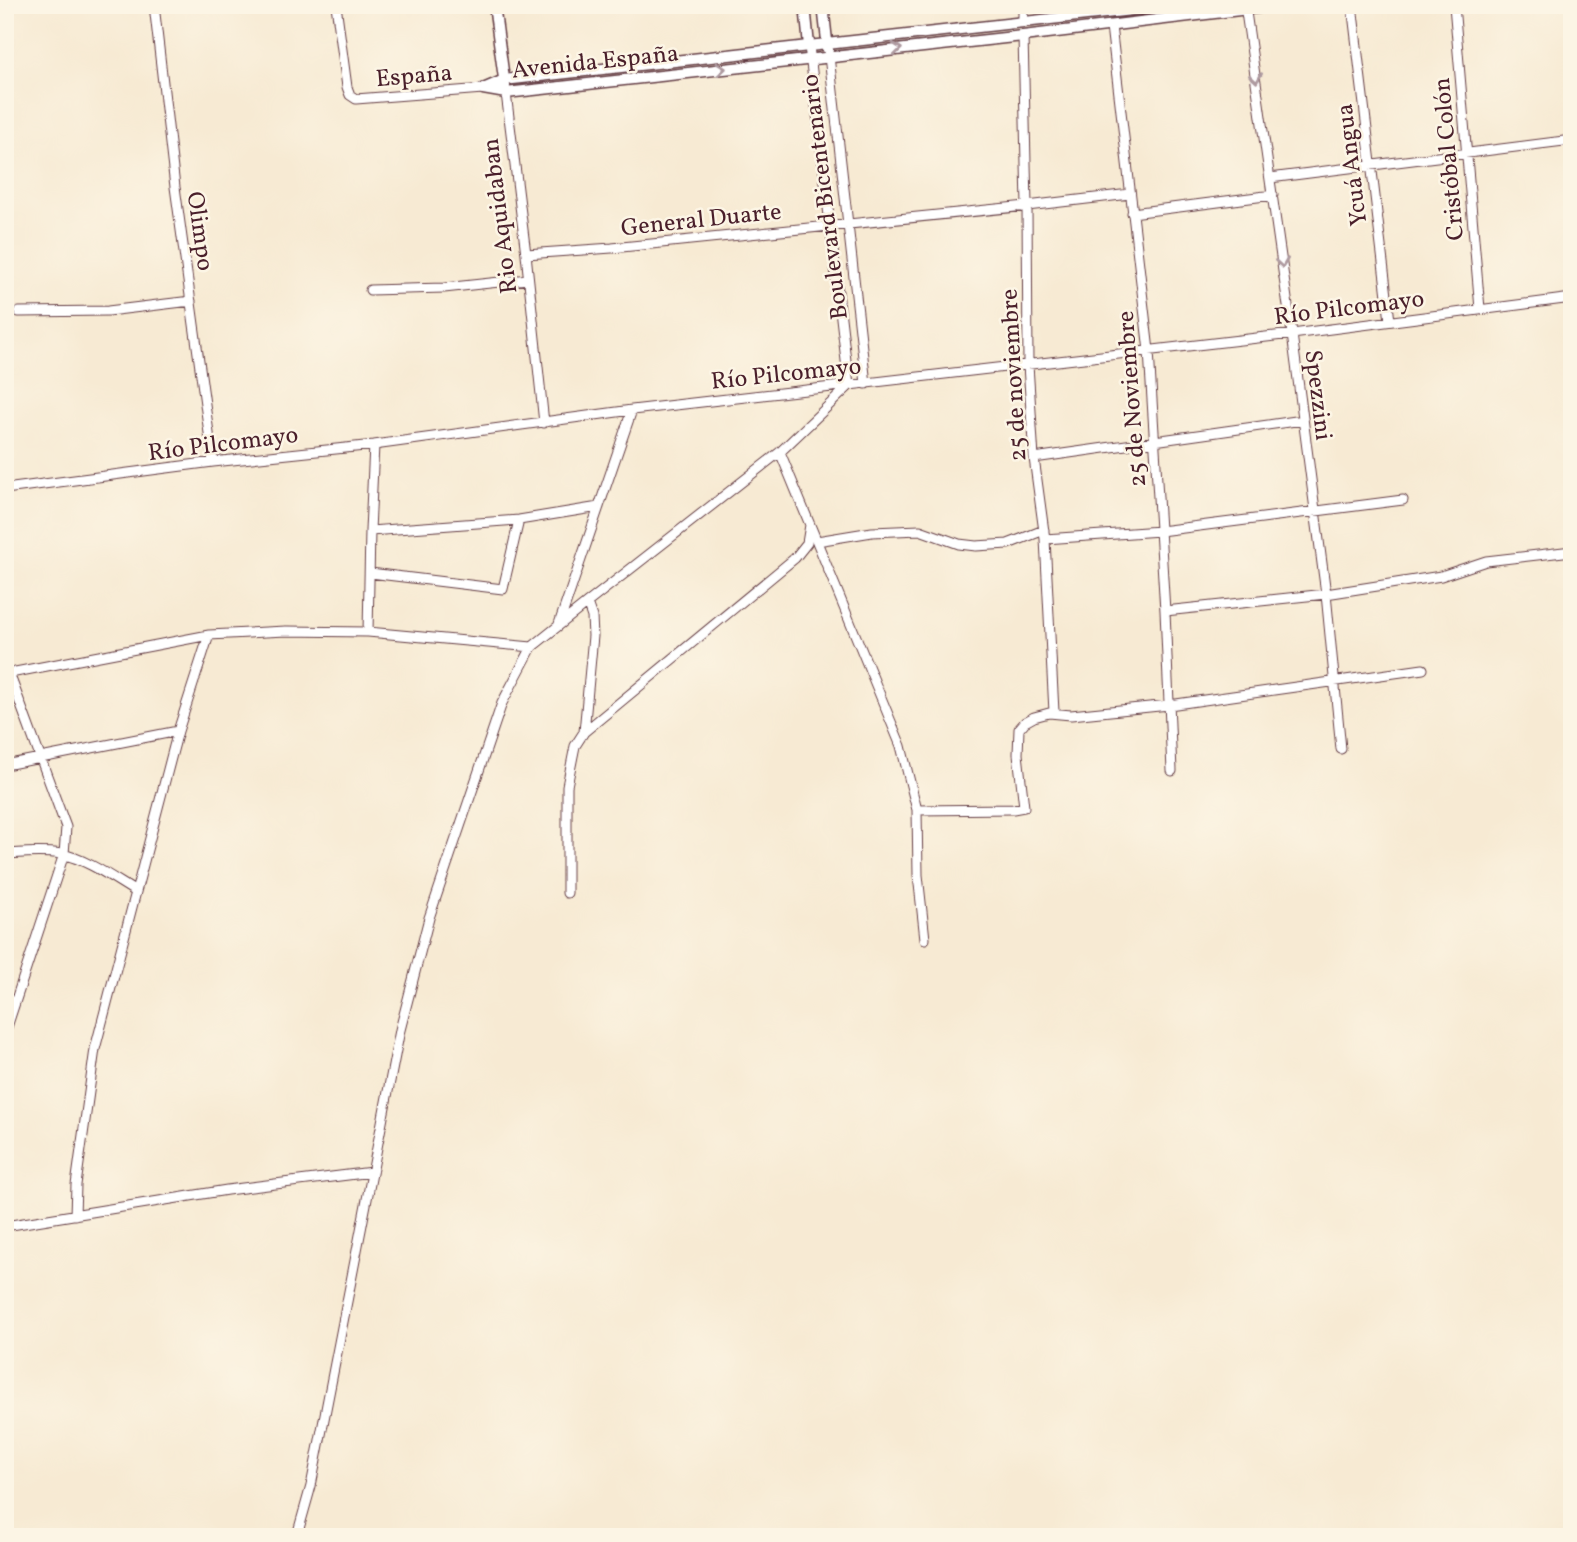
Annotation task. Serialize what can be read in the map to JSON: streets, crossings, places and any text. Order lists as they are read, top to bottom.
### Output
{
  "streets": {
    "street": [
      "Avenida España",
      "España",
      "Cristóbal Colón",
      "Ycuá Angua",
      "Boulevard Bicentenario",
      "Rio Aquidaban",
      "General Duarte",
      "Olimpo",
      "Río Pilcomayo",
      "25 de noviembre",
      "Spezzini",
      "25 de Noviembre"
    ]
  },
  "crossings": [
    ["Avenida España", "España"],
    ["Avenida España", "Boulevard Bicentenario"],
    ["Avenida España", "Rio Aquidaban"],
    ["Avenida España", "25 de noviembre"],
    ["Avenida España", "Spezzini"],
    ["Avenida España", "25 de Noviembre"],
    ["Cristóbal Colón", "Río Pilcomayo"],
    ["Ycuá Angua", "Río Pilcomayo"],
    ["Boulevard Bicentenario", "General Duarte"],
    ["Boulevard Bicentenario", "Río Pilcomayo"],
    ["Rio Aquidaban", "General Duarte"],
    ["Rio Aquidaban", "Río Pilcomayo"],
    ["General Duarte", "25 de noviembre"],
    ["General Duarte", "25 de Noviembre"],
    ["Olimpo", "Río Pilcomayo"],
    ["Río Pilcomayo", "25 de noviembre"],
    ["Río Pilcomayo", "Spezzini"],
    ["Río Pilcomayo", "25 de Noviembre"]
  ],
  "one_way": ["Spezzini"]
}
